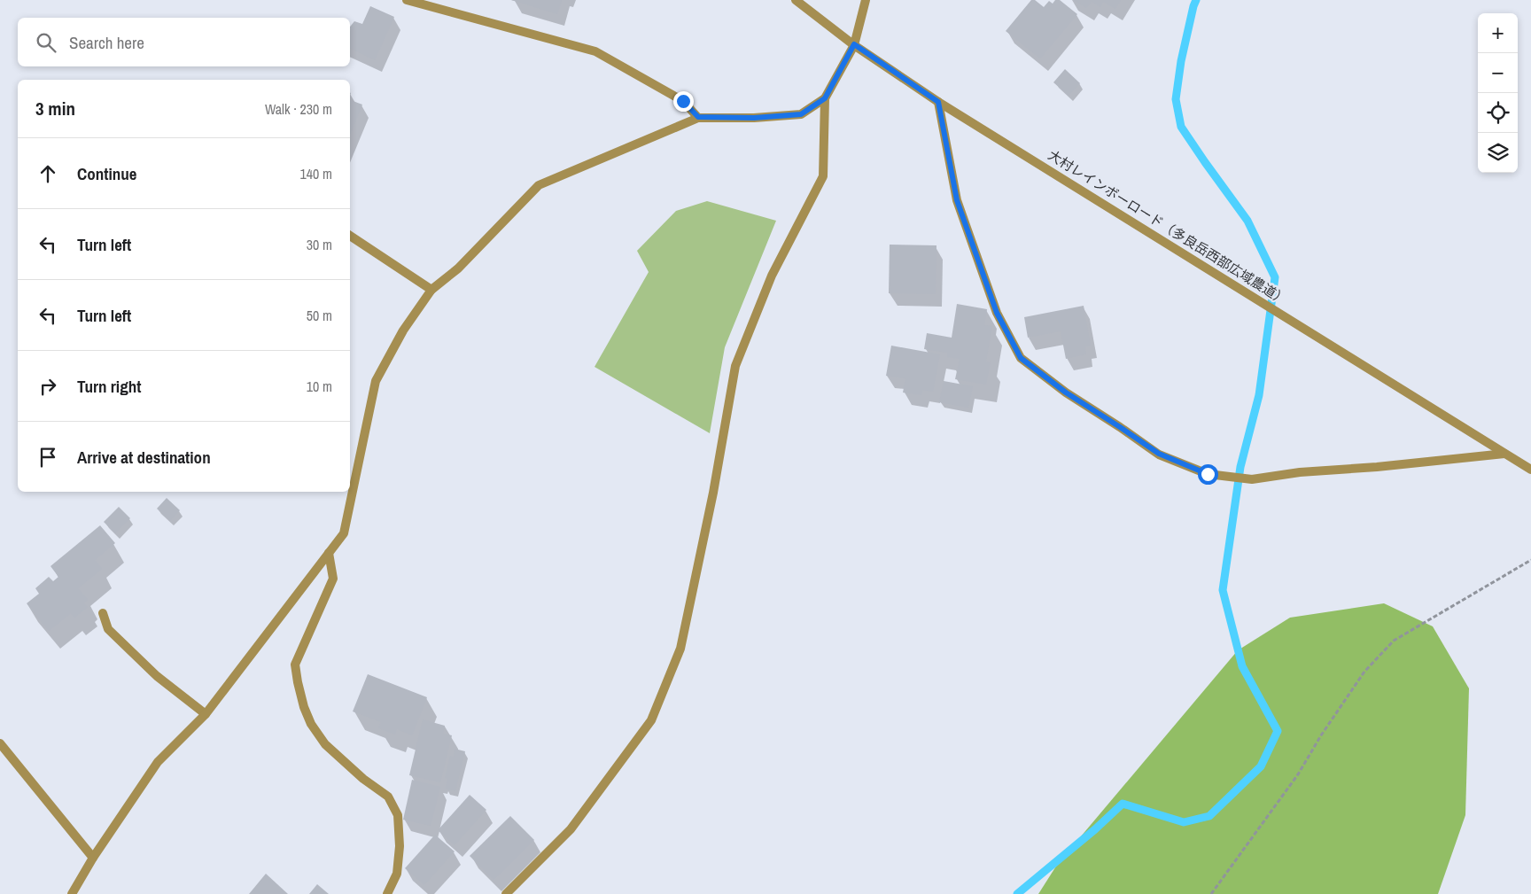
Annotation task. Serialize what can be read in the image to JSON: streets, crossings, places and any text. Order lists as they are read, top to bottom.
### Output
{
  "streets": {
    "street": ["大村レインボーロード（多良岳西部広域農道）"]
  },
  "page": {
    "map_buttons": ["+", "−"],
    "search": "Search here",
    "heading": ["3 min", "Walk · 230 m"],
    "list": [
      ["Continue", "140 m"],
      ["Turn left", "30 m"],
      ["Turn left", "50 m"],
      ["Turn right", "10 m"],
      "Arrive at destination"
    ]
  }
}
